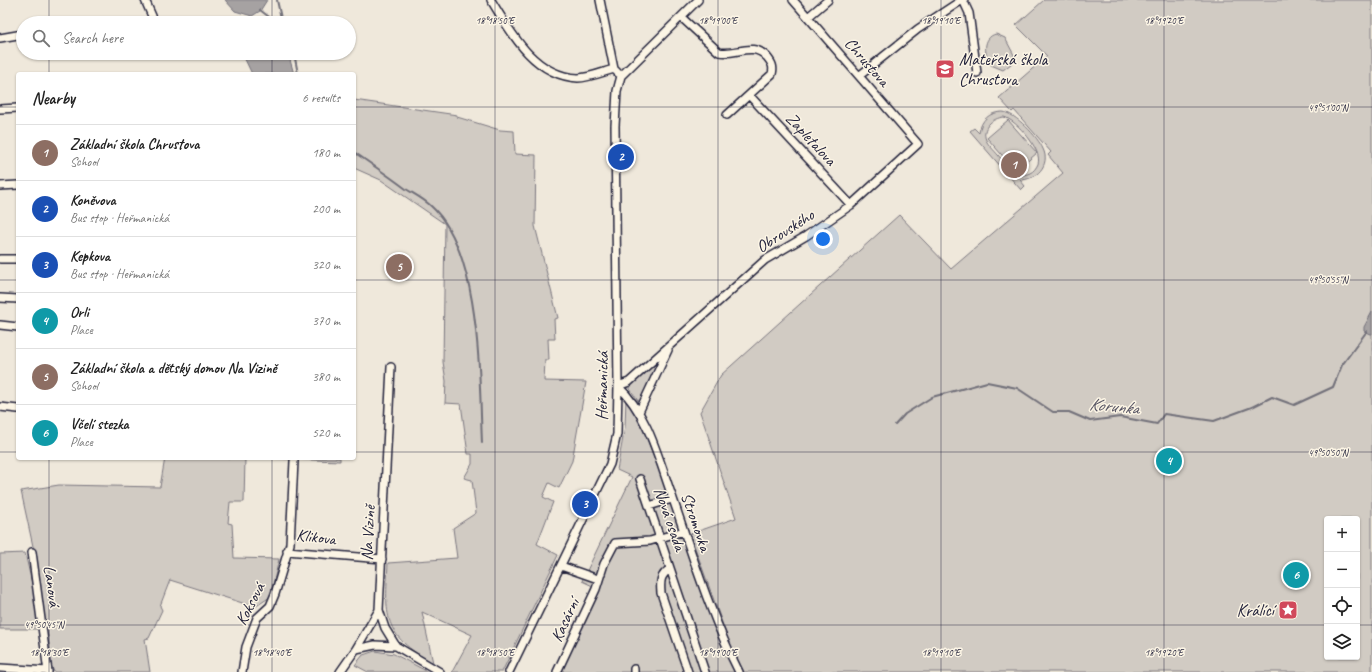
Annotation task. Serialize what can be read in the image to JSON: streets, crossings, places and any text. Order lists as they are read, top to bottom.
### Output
{
  "streets": {
    "street": [
      "Chrustova",
      "Zapletalova",
      "Obrovského",
      "Heřmanická",
      "Nová osada",
      "Stromovka",
      "Na Vizině",
      "Klikova",
      "Lanová",
      "Koksová",
      "Kasární"
    ]
  },
  "crossings": [
    ["Chrustova", "Obrovského"],
    ["Zapletalova", "Obrovského"],
    ["Obrovského", "Heřmanická"],
    ["Obrovského", "Stromovka"],
    ["Heřmanická", "Stromovka"],
    ["Nová osada", "Kasární"],
    ["Na Vizině", "Klikova"],
    ["Klikova", "Koksová"]
  ],
  "water": ["Korunka"],
  "places": {
    "school or university": ["Mateřská škola Chrustova"],
    "place": ["Králící"]
  },
  "page": {
    "search": "Search here",
    "heading": ["Nearby", "6 results"],
    "list": [
      {
        "mark": "1",
        "name": "Základní škola Chrustova",
        "note": "School",
        "value": "180 m"
      },
      {
        "mark": "2",
        "name": "Koněvova",
        "note": "Bus stop · Heřmanická",
        "value": "200 m"
      },
      {
        "mark": "3",
        "name": "Kepkova",
        "note": "Bus stop · Heřmanická",
        "value": "320 m"
      },
      {
        "mark": "4",
        "name": "Orli",
        "note": "Place",
        "value": "370 m"
      },
      {
        "mark": "5",
        "name": "Základní škola a dětský domov Na Vizině",
        "note": "School",
        "value": "380 m"
      },
      {
        "mark": "6",
        "name": "Včelí stezka",
        "note": "Place",
        "value": "520 m"
      }
    ],
    "pins": [
      "2",
      "1",
      "5",
      "4",
      "3",
      "6"
    ],
    "map_buttons": ["+", "−"]
  },
  "coordinates": [
    "18°18'50\"E",
    "18°19'00\"E",
    "18°19'10\"E",
    "18°19'20\"E",
    "49°51'00\"N",
    "49°50'55\"N",
    "49°50'50\"N",
    "49°50'45\"N",
    "18°18'30\"E",
    "18°18'40\"E"
  ]
}
